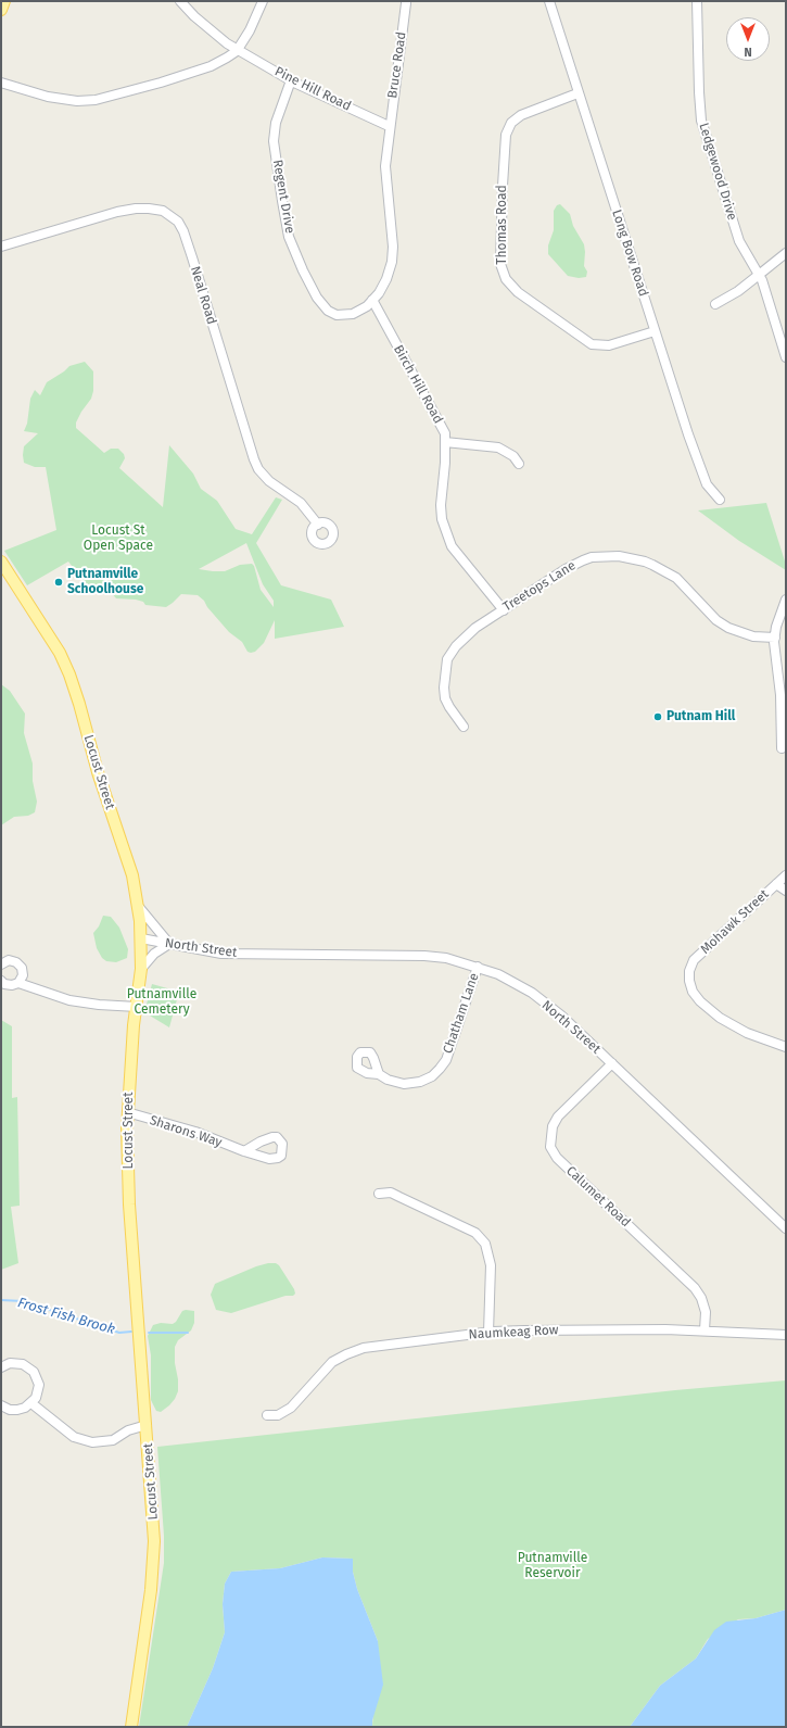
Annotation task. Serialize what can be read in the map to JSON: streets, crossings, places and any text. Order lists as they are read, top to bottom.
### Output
{
  "streets": {
    "main road": ["Locust Street"],
    "street": [
      "Bruce Road",
      "Pine Hill Road",
      "Ledgewood Drive",
      "Regent Drive",
      "Thomas Road",
      "Long Bow Road",
      "Neal Road",
      "Birch Hill Road",
      "Treetops Lane",
      "Mohawk Street",
      "North Street",
      "Chatham Lane",
      "Sharons Way",
      "Calumet Road",
      "Naumkeag Row"
    ]
  },
  "crossings": [
    ["Bruce Road", "Pine Hill Road"],
    ["Bruce Road", "Regent Drive"],
    ["Pine Hill Road", "Regent Drive"],
    ["Regent Drive", "Birch Hill Road"],
    ["Thomas Road", "Long Bow Road"],
    ["Birch Hill Road", "Treetops Lane"],
    ["Locust Street", "North Street"],
    ["Locust Street", "Sharons Way"],
    ["North Street", "Chatham Lane"],
    ["North Street", "Calumet Road"],
    ["Calumet Road", "Naumkeag Row"]
  ],
  "water": ["Frost Fish Brook"],
  "parks": ["Locust St Open Space", "Putnamville Cemetery", "Putnamville Reservoir"],
  "places": ["Putnamville Schoolhouse", "Putnam Hill"],
  "north": "bottom"
}
